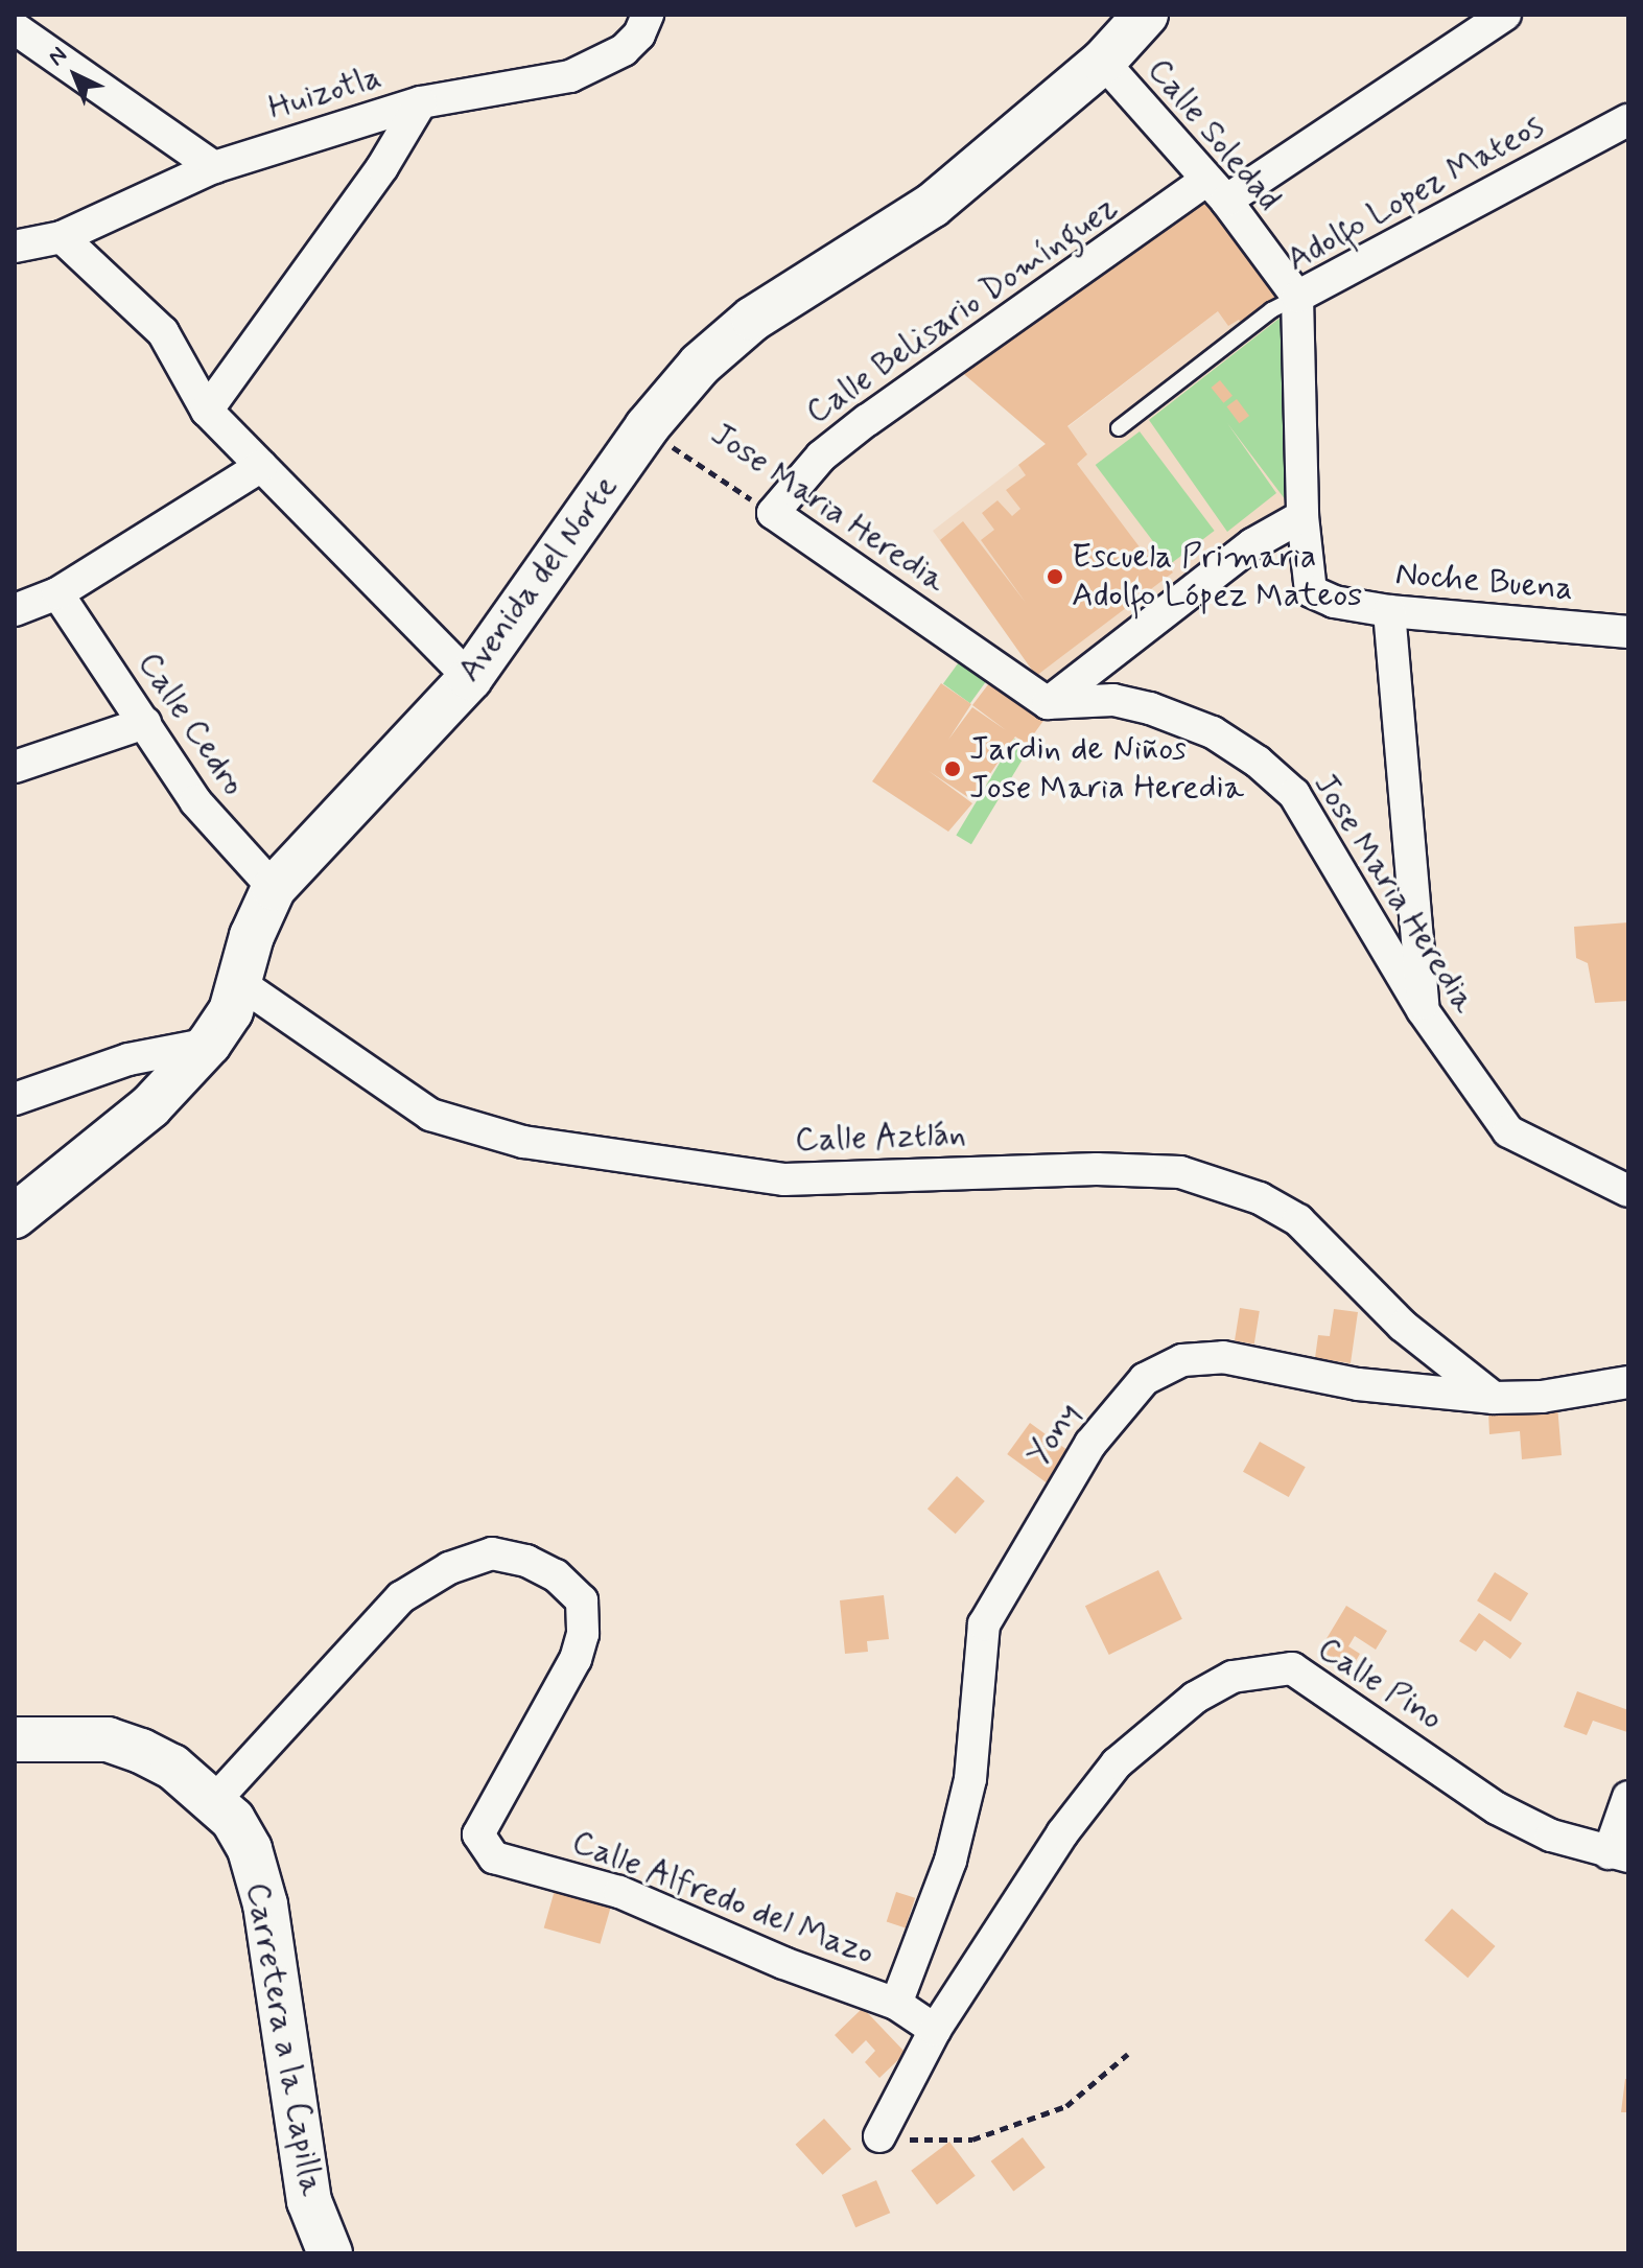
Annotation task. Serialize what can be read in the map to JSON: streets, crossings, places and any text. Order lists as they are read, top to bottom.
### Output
{
  "streets": {
    "street": [
      "Huizotla",
      "Calle Soledad",
      "Adolfo Lopez Mateos",
      "Calle Belisario Domínguez",
      "Jose Maria Heredia",
      "Avenida del Norte",
      "Noche Buena",
      "Calle Cedro",
      "Calle Aztlán",
      "Yony",
      "Calle Pino",
      "Calle Alfredo del Mazo",
      "Carretera a la Capilla"
    ]
  },
  "crossings": [
    ["Calle Soledad", "Adolfo Lopez Mateos"],
    ["Calle Soledad", "Calle Belisario Domínguez"],
    ["Calle Soledad", "Avenida del Norte"],
    ["Adolfo Lopez Mateos", "Noche Buena"],
    ["Calle Belisario Domínguez", "Jose Maria Heredia"],
    ["Jose Maria Heredia", "Avenida del Norte"],
    ["Avenida del Norte", "Calle Cedro"],
    ["Avenida del Norte", "Calle Aztlán"],
    ["Calle Aztlán", "Yony"],
    ["Yony", "Calle Alfredo del Mazo"],
    ["Calle Pino", "Calle Alfredo del Mazo"],
    ["Calle Alfredo del Mazo", "Carretera a la Capilla"]
  ],
  "places": ["Escuela Primaria Adolfo López Mateos", "Jardin de Niños Jose Maria Heredia"],
  "north": "top left"
}
